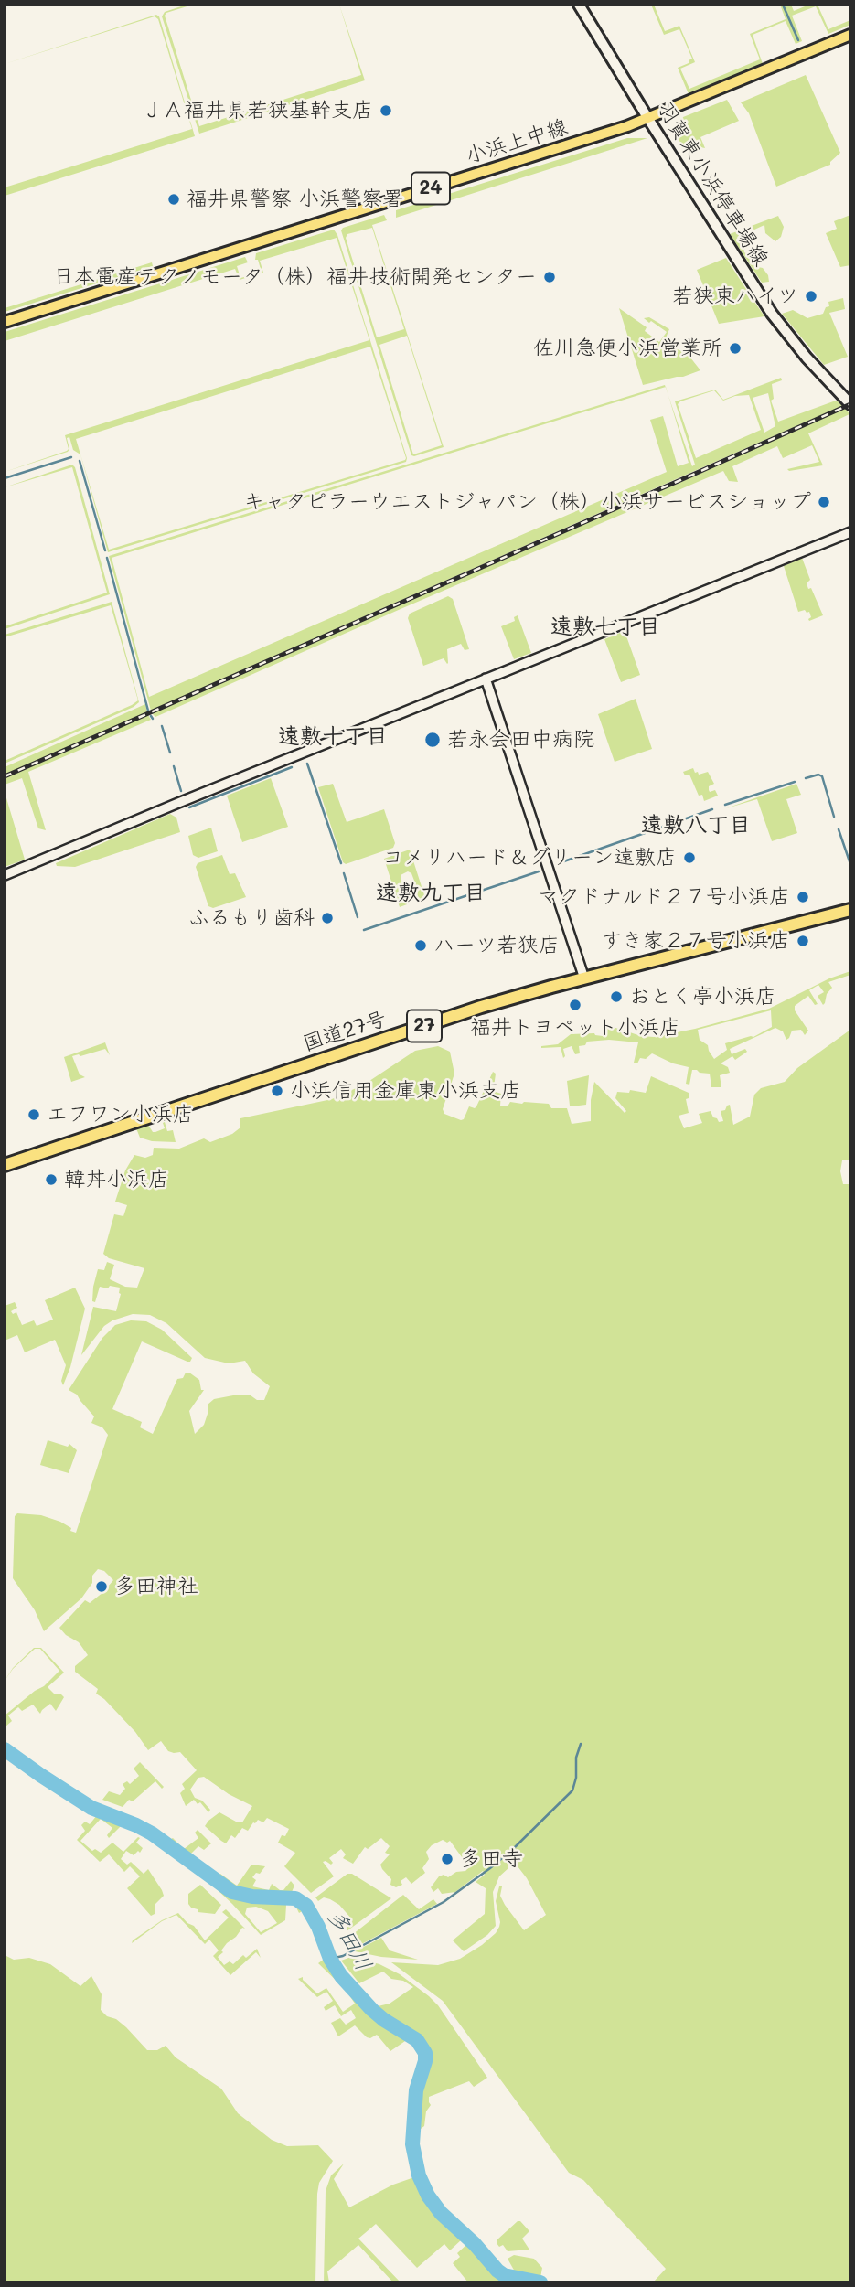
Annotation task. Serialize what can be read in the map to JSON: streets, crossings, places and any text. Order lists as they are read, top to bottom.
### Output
{
  "streets": {
    "highway": ["27", "国道27号"],
    "main road": ["小浜上中線", "羽賀東小浜停車場線", "24"]
  },
  "crossings": [
    ["小浜上中線", "羽賀東小浜停車場線"]
  ],
  "districts": [
    "遠敷七丁目",
    "遠敷十丁目",
    "遠敷八丁目",
    "遠敷九丁目"
  ],
  "water": ["多田川"],
  "places": [
    "ＪＡ福井県若狭基幹支店",
    "福井県警察 小浜警察署",
    "日本電産テクノモータ（株）福井技術開発センター",
    "若狭東ハイツ",
    "佐川急便小浜営業所",
    "キャタピラーウエストジャパン（株）小浜サービスショップ",
    "若永会田中病院",
    "コメリハード＆グリーン遠敷店",
    "マクドナルド２７号小浜店",
    "ふるもり歯科",
    "すき家２７号小浜店",
    "ハーツ若狭店",
    "おとく亭小浜店",
    "福井トヨペット小浜店",
    "小浜信用金庫東小浜支店",
    "エフワン小浜店",
    "韓丼小浜店",
    "多田神社",
    "多田寺"
  ]
}
